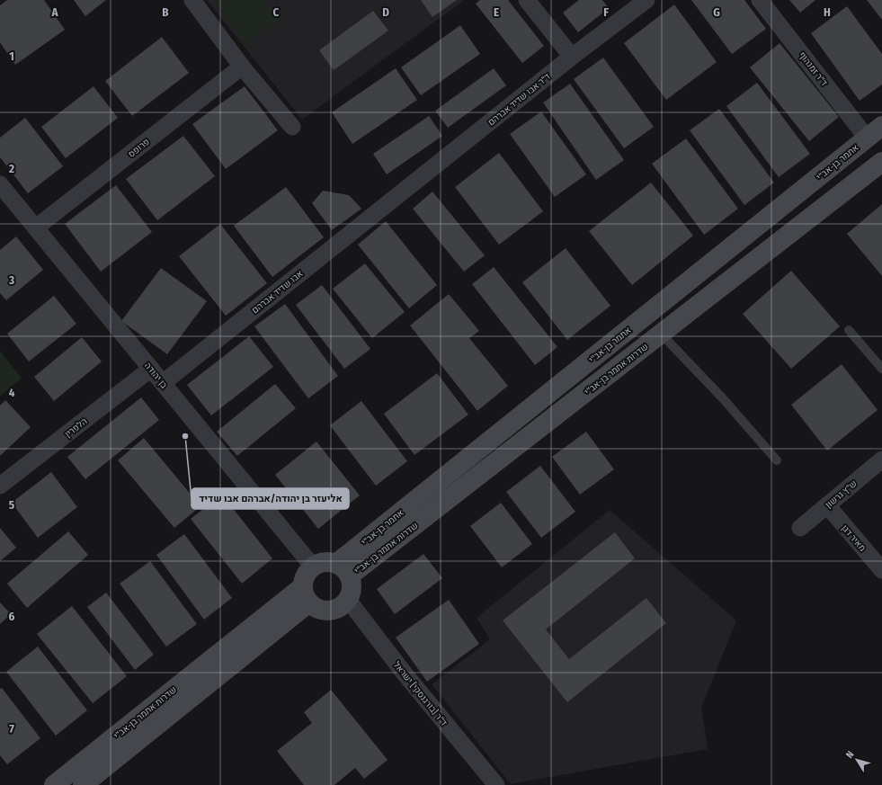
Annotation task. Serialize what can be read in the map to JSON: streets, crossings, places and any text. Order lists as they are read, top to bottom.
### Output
{
  "streets": {
    "main road": ["אתמר בן-אב\"י", "שדרות אתמר בן-אב\"י"],
    "street": [
      "ד\"ר זמנהוף",
      "ד\"ר אבו שדיד אברהם",
      "פרופס",
      "אבו שדיד אברהם",
      "בן יהודה",
      "הלפרין",
      "ש\"ץ גרשון",
      "מאיר דגן",
      "ד\"ר [בורגנסקי] ישראל"
    ]
  },
  "crossings": [
    ["ד\"ר זמנהוף", "אתמר בן-אב\"י"],
    ["ד\"ר אבו שדיד אברהם", "אבו שדיד אברהם"],
    ["פרופס", "בן יהודה"],
    ["אתמר בן-אב\"י", "שדרות אתמר בן-אב\"י"],
    ["אתמר בן-אב\"י", "בן יהודה"],
    ["אתמר בן-אב\"י", "ד\"ר [בורגנסקי] ישראל"],
    ["אבו שדיד אברהם", "בן יהודה"],
    ["שדרות אתמר בן-אב\"י", "בן יהודה"],
    ["שדרות אתמר בן-אב\"י", "ד\"ר [בורגנסקי] ישראל"],
    ["בן יהודה", "הלפרין"],
    ["בן יהודה", "ד\"ר [בורגנסקי] ישראל"],
    ["ש\"ץ גרשון", "מאיר דגן"]
  ],
  "places": ["אליעזר בן יהודה/אברהם אבו שדיד"],
  "north": "top left",
  "grid": {
    "columns": [
      "A",
      "B",
      "C",
      "D",
      "E",
      "F",
      "G",
      "H"
    ],
    "rows": [
      "1",
      "2",
      "3",
      "4",
      "5",
      "6",
      "7"
    ]
  }
}
